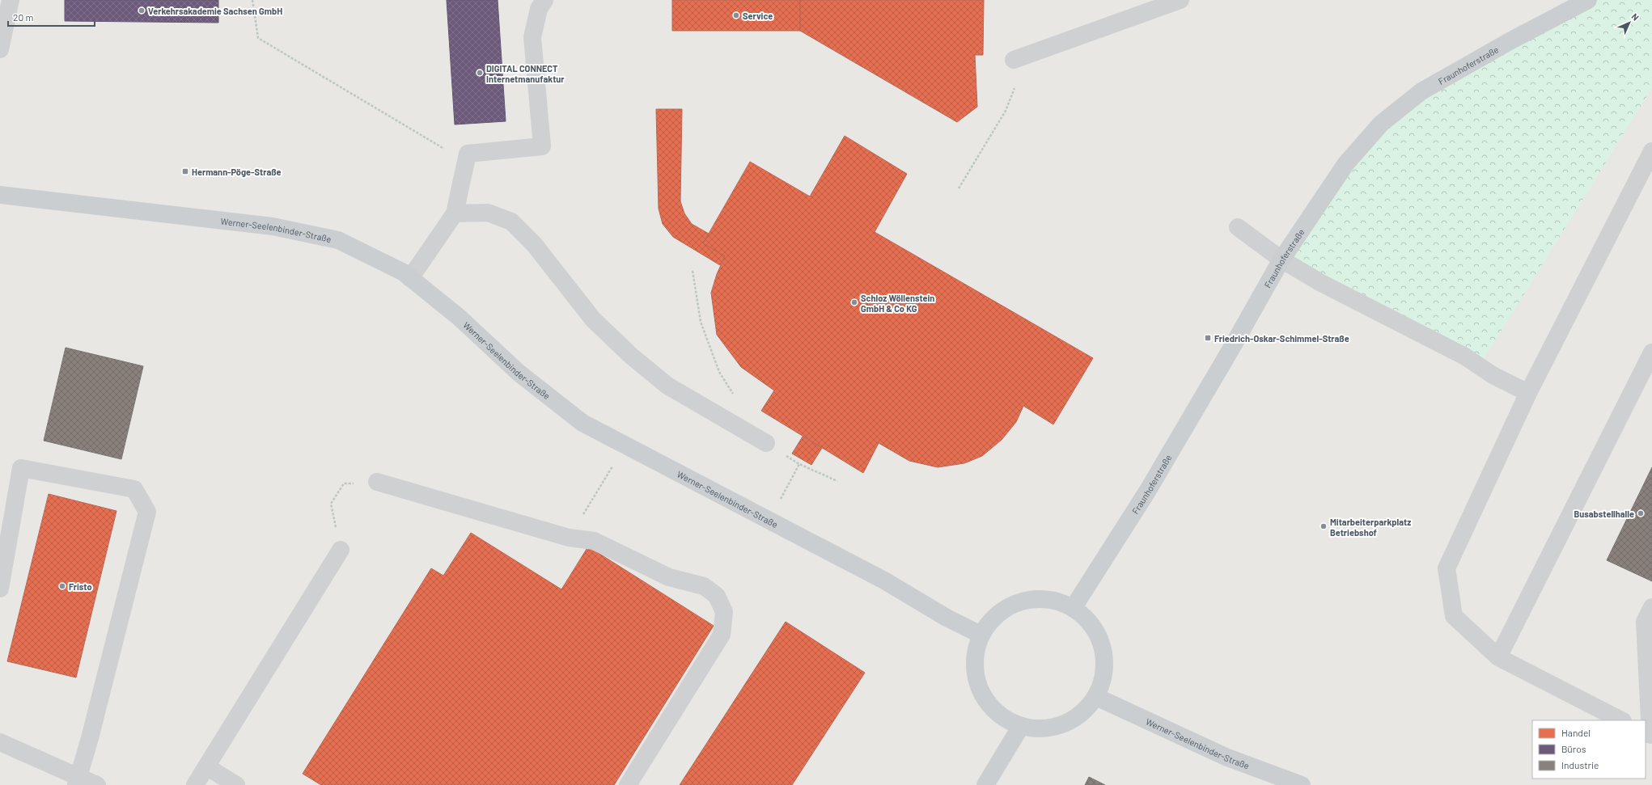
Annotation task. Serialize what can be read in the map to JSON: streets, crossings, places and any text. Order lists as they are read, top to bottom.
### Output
{
  "streets": {
    "main road": ["Fraunhoferstraße", "Werner-Seelenbinder-Straße"]
  },
  "places": {
    "other": [
      "Verkehrsakademie Sachsen GmbH",
      "Service",
      "DIGITAL CONNECT Internetmanufaktur",
      "Schloz Wöllenstein GmbH & Co KG",
      "Busabstellhalle",
      "Mitarbeiterparkplatz Betriebshof",
      "Fristo"
    ],
    "transit": ["Hermann-Pöge-Straße", "Friedrich-Oskar-Schimmel-Straße"]
  },
  "legend": ["Handel", "Büros", "Industrie"],
  "scale_bar": "20 m",
  "north": "top right"
}
